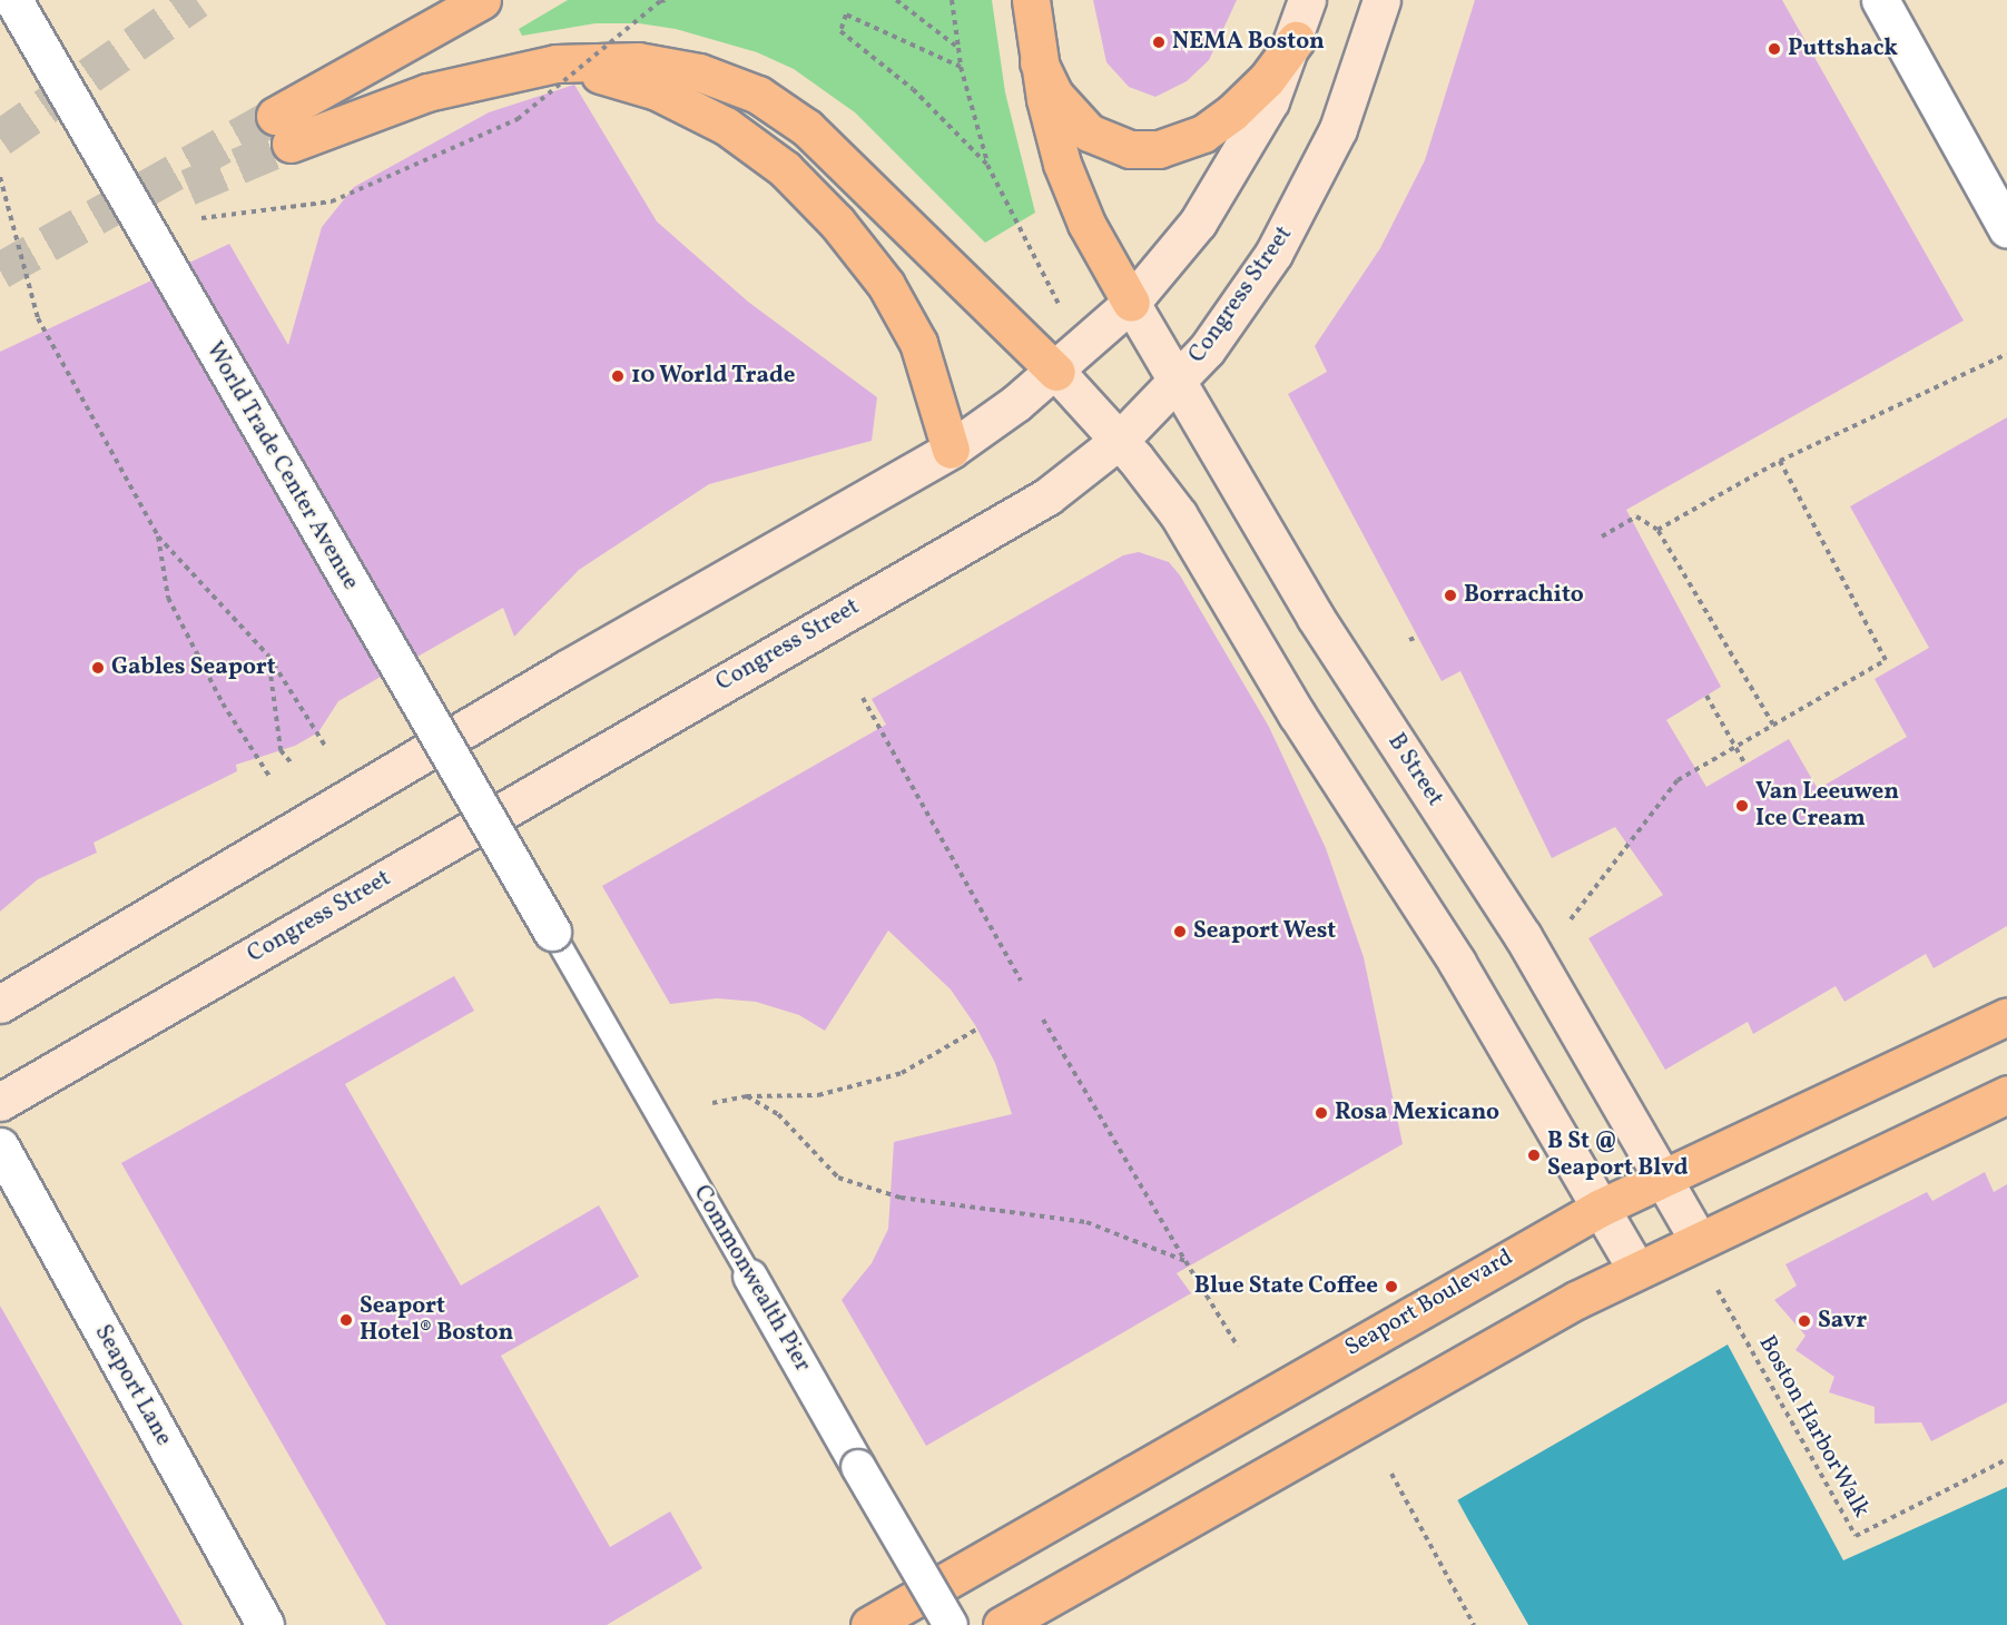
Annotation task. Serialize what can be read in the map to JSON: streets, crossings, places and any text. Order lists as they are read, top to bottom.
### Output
{
  "streets": {
    "main road": ["Congress Street", "B Street", "Seaport Boulevard"],
    "street": ["World Trade Center Avenue", "Commonwealth Pier", "Seaport Lane"],
    "path": ["Boston HarborWalk"]
  },
  "crossings": [
    ["Congress Street", "B Street"],
    ["World Trade Center Avenue", "Commonwealth Pier"],
    ["B Street", "Seaport Boulevard"]
  ],
  "places": [
    "NEMA Boston",
    "Puttshack",
    "10 World Trade",
    "Borrachito",
    "Gables Seaport",
    "Van Leeuwen Ice Cream",
    "Seaport West",
    "Rosa Mexicano",
    "B St @ Seaport Blvd",
    "Blue State Coffee",
    "Seaport Hotel® Boston",
    "Savr"
  ]
}
